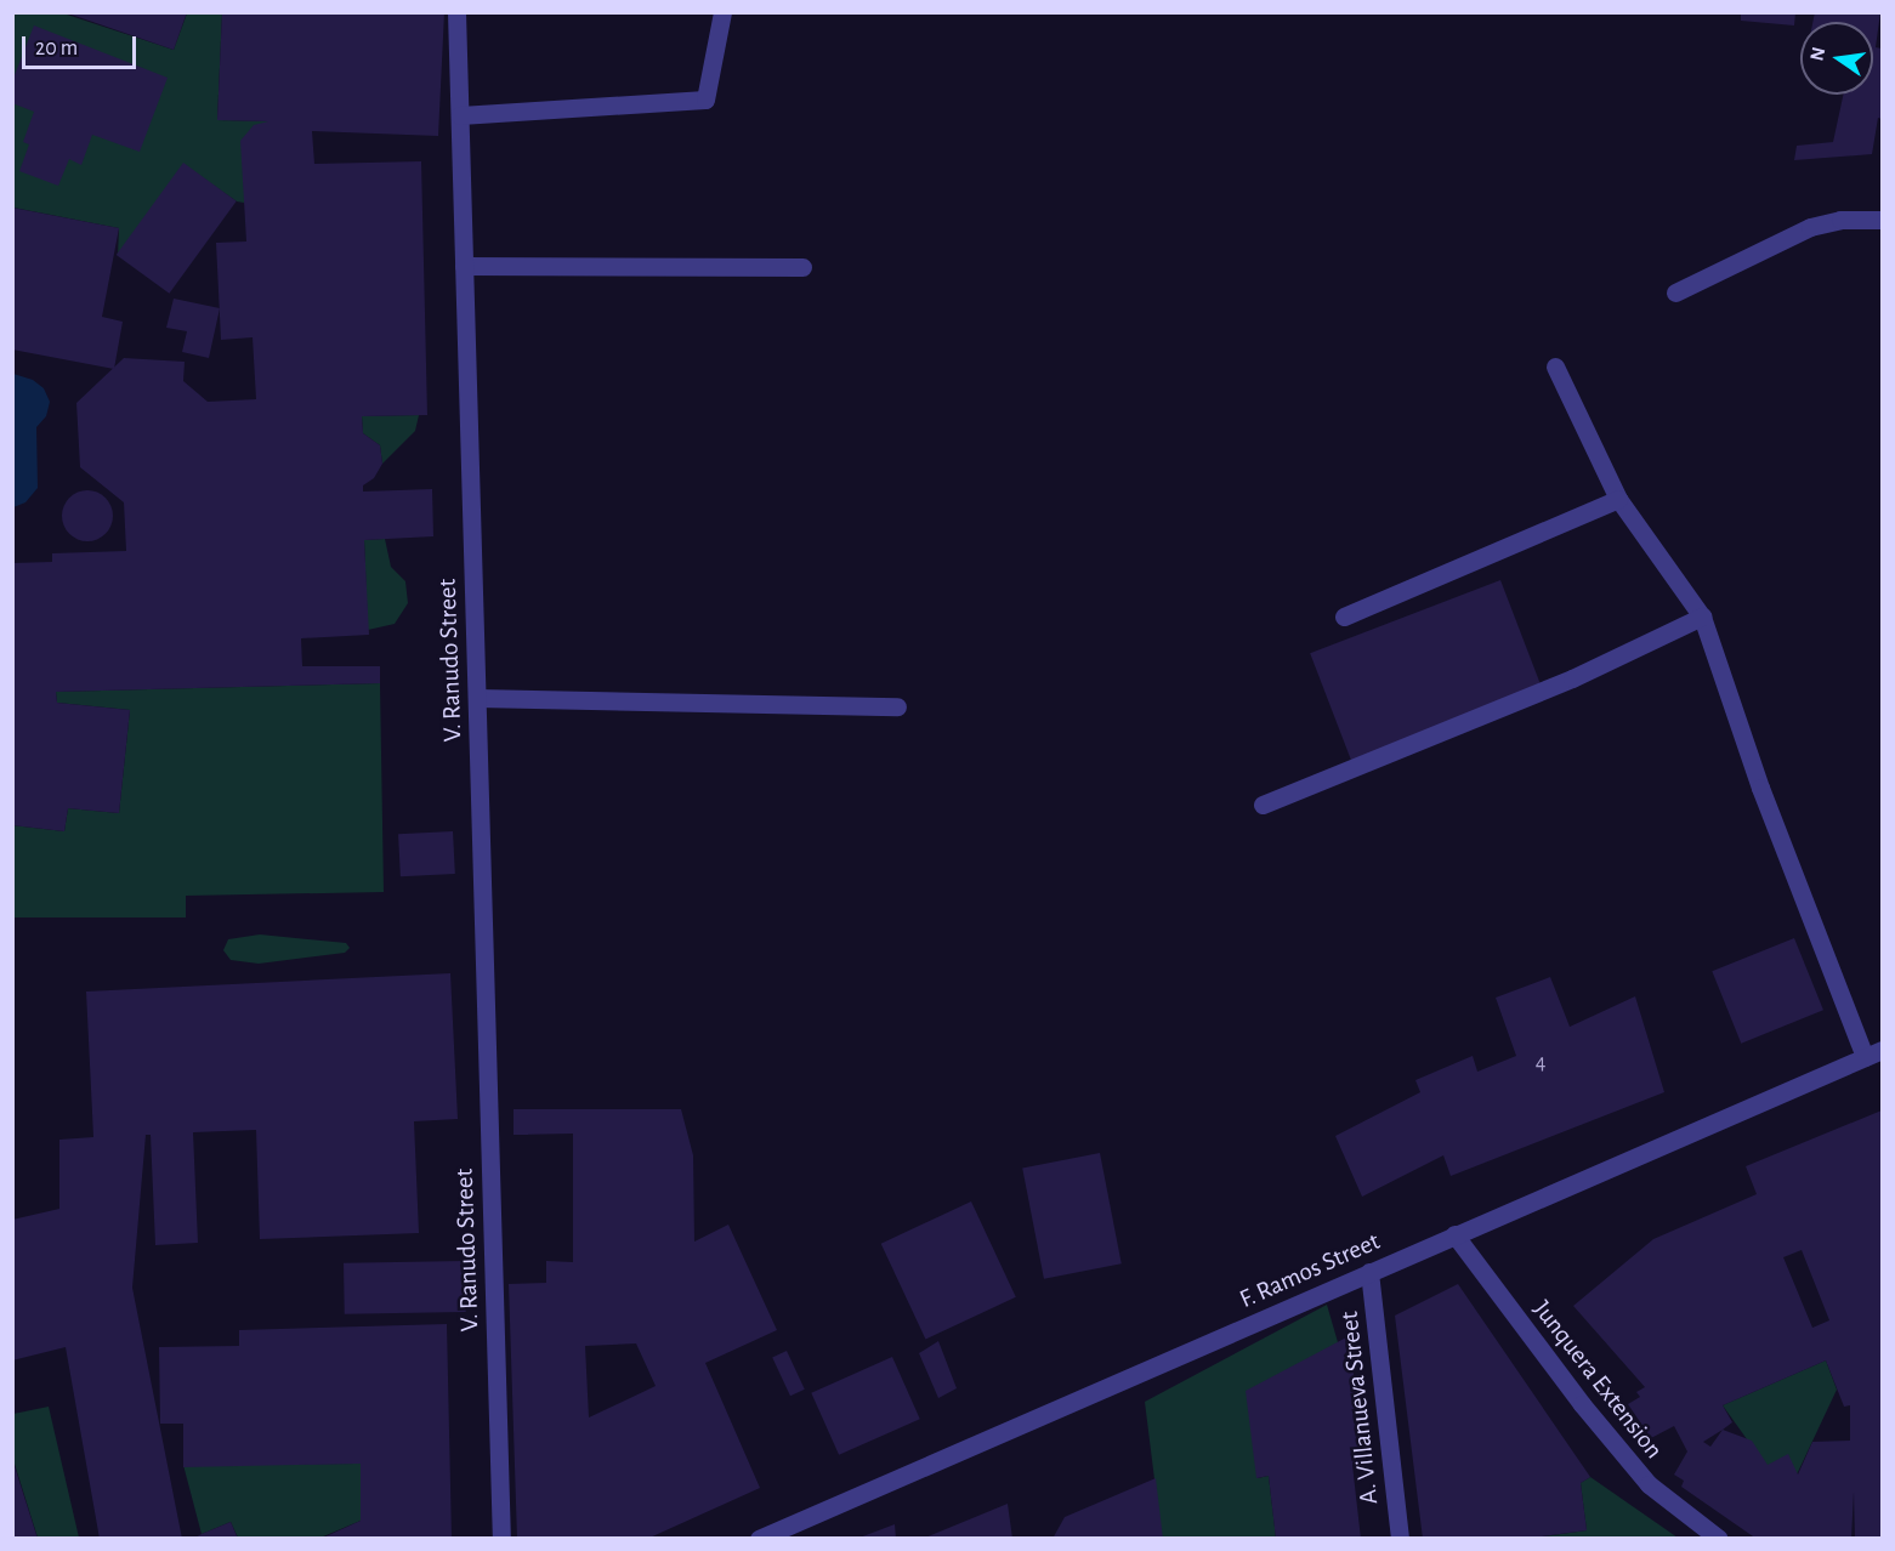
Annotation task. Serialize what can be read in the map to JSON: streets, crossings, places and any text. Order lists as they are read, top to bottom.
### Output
{
  "streets": {
    "street": [
      "V. Ranudo Street",
      "F. Ramos Street",
      "Junquera Extension",
      "A. Villanueva Street"
    ]
  },
  "crossings": [
    ["F. Ramos Street", "Junquera Extension"],
    ["F. Ramos Street", "A. Villanueva Street"]
  ],
  "house_numbers": ["4"],
  "scale_bar": "20 m",
  "north": "left"
}
